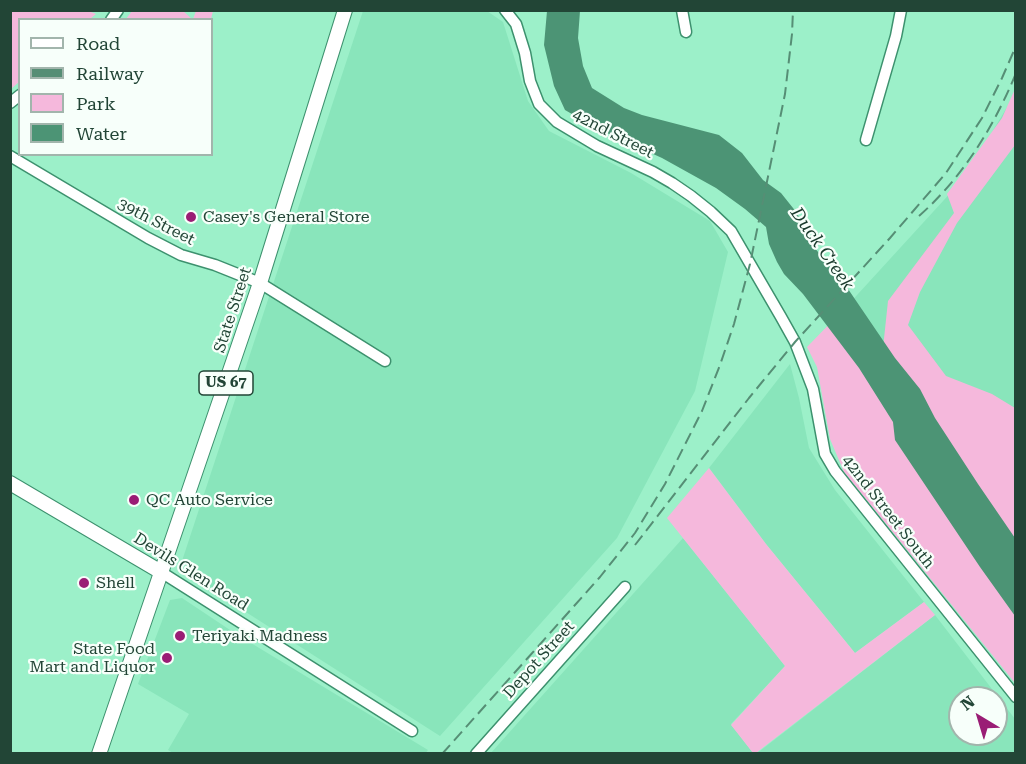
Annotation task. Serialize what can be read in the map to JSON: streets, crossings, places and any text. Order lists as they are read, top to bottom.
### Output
{
  "streets": {
    "main road": ["State Street", "US 67", "Devils Glen Road"],
    "street": [
      "42nd Street",
      "39th Street",
      "42nd Street South",
      "Depot Street"
    ]
  },
  "crossings": [
    ["42nd Street", "42nd Street South"],
    ["39th Street", "State Street"],
    ["State Street", "Devils Glen Road"]
  ],
  "water": ["Duck Creek"],
  "places": [
    "Casey's General Store",
    "QC Auto Service",
    "Shell",
    "Teriyaki Madness",
    "State Food Mart and Liquor"
  ],
  "legend": [
    "Road",
    "Railway",
    "Park",
    "Water"
  ],
  "north": "top left"
}
